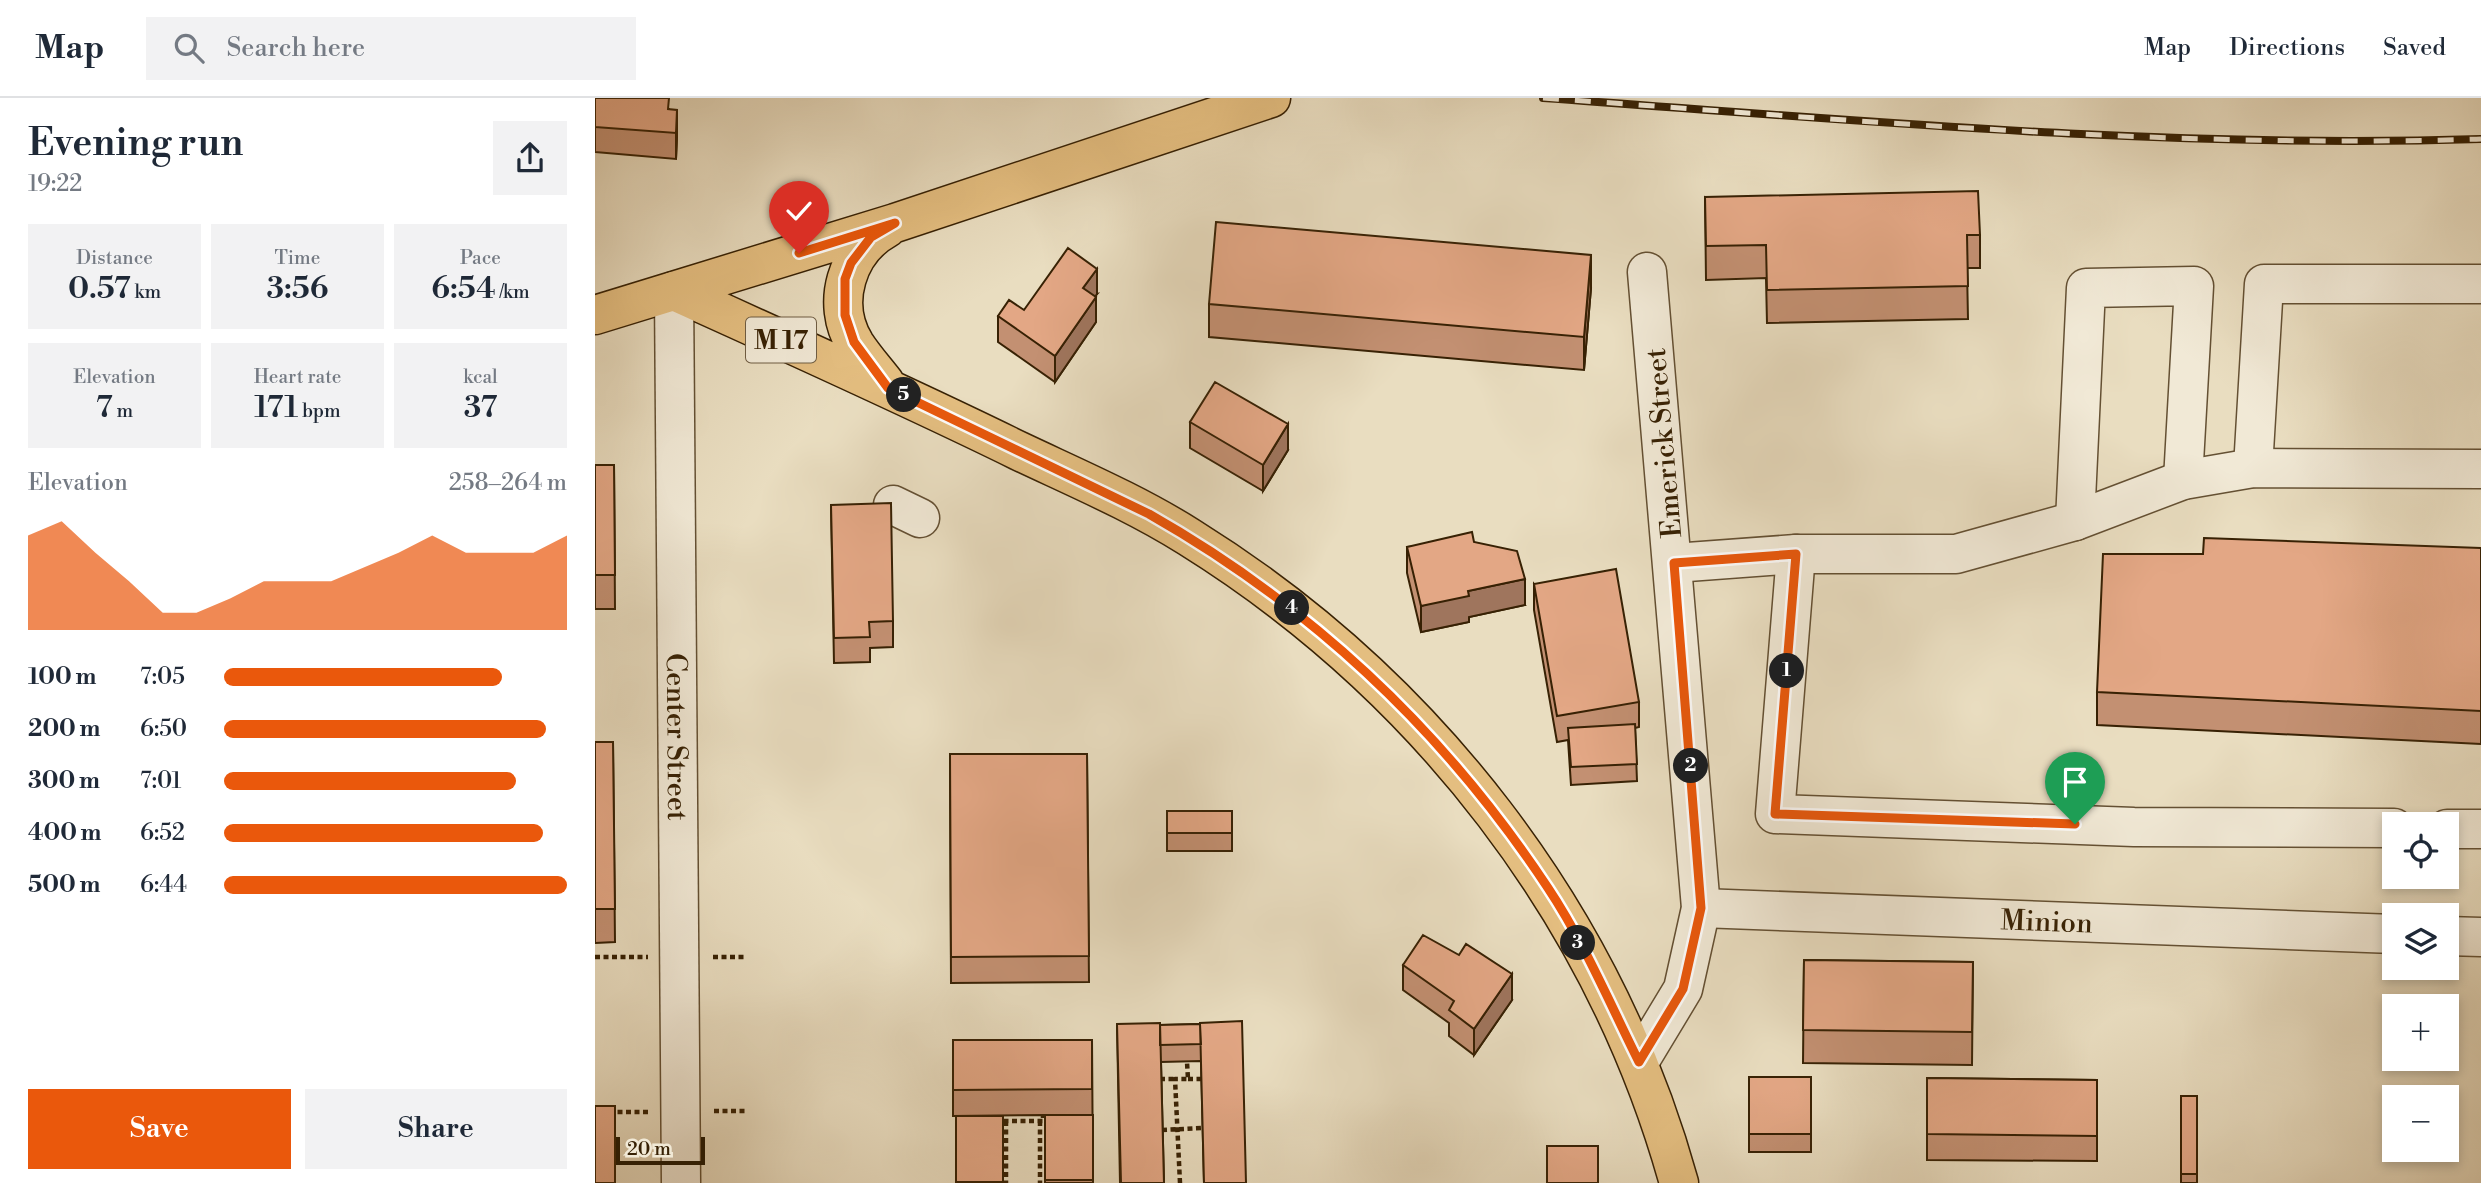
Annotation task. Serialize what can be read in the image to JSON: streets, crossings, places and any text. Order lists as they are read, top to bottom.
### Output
{
  "streets": {
    "main road": ["M 17"],
    "street": ["Emerick Street", "Center Street", "Minion"]
  },
  "crossings": [
    ["M 17", "Emerick Street"],
    ["M 17", "Center Street"],
    ["Emerick Street", "Minion"]
  ],
  "scale_bar": "20 m",
  "page": {
    "header": "Map",
    "search": "Search here",
    "nav": ["Map", "Directions", "Saved"],
    "heading": ["Evening run", "19:22"],
    "stats": [
      ["Distance", "0.57 km"],
      ["Time", "3:56"],
      ["Pace", "6:54 /km"],
      ["Elevation", "7 m"],
      ["Heart rate", "171 bpm"],
      ["kcal", "37"]
    ],
    "pins": [
      "5",
      "4",
      "1",
      "2",
      "3"
    ],
    "chart": ["Elevation", "258–264 m"],
    "list": [
      {
        "name": "100 m",
        "note": "7:05"
      },
      {
        "name": "200 m",
        "note": "6:50"
      },
      {
        "name": "300 m",
        "note": "7:01"
      },
      {
        "name": "400 m",
        "note": "6:52"
      },
      {
        "name": "500 m",
        "note": "6:44"
      }
    ],
    "map_buttons": ["+", "−"],
    "buttons": ["Save", "Share"],
    "scale": "20 m"
  }
}
